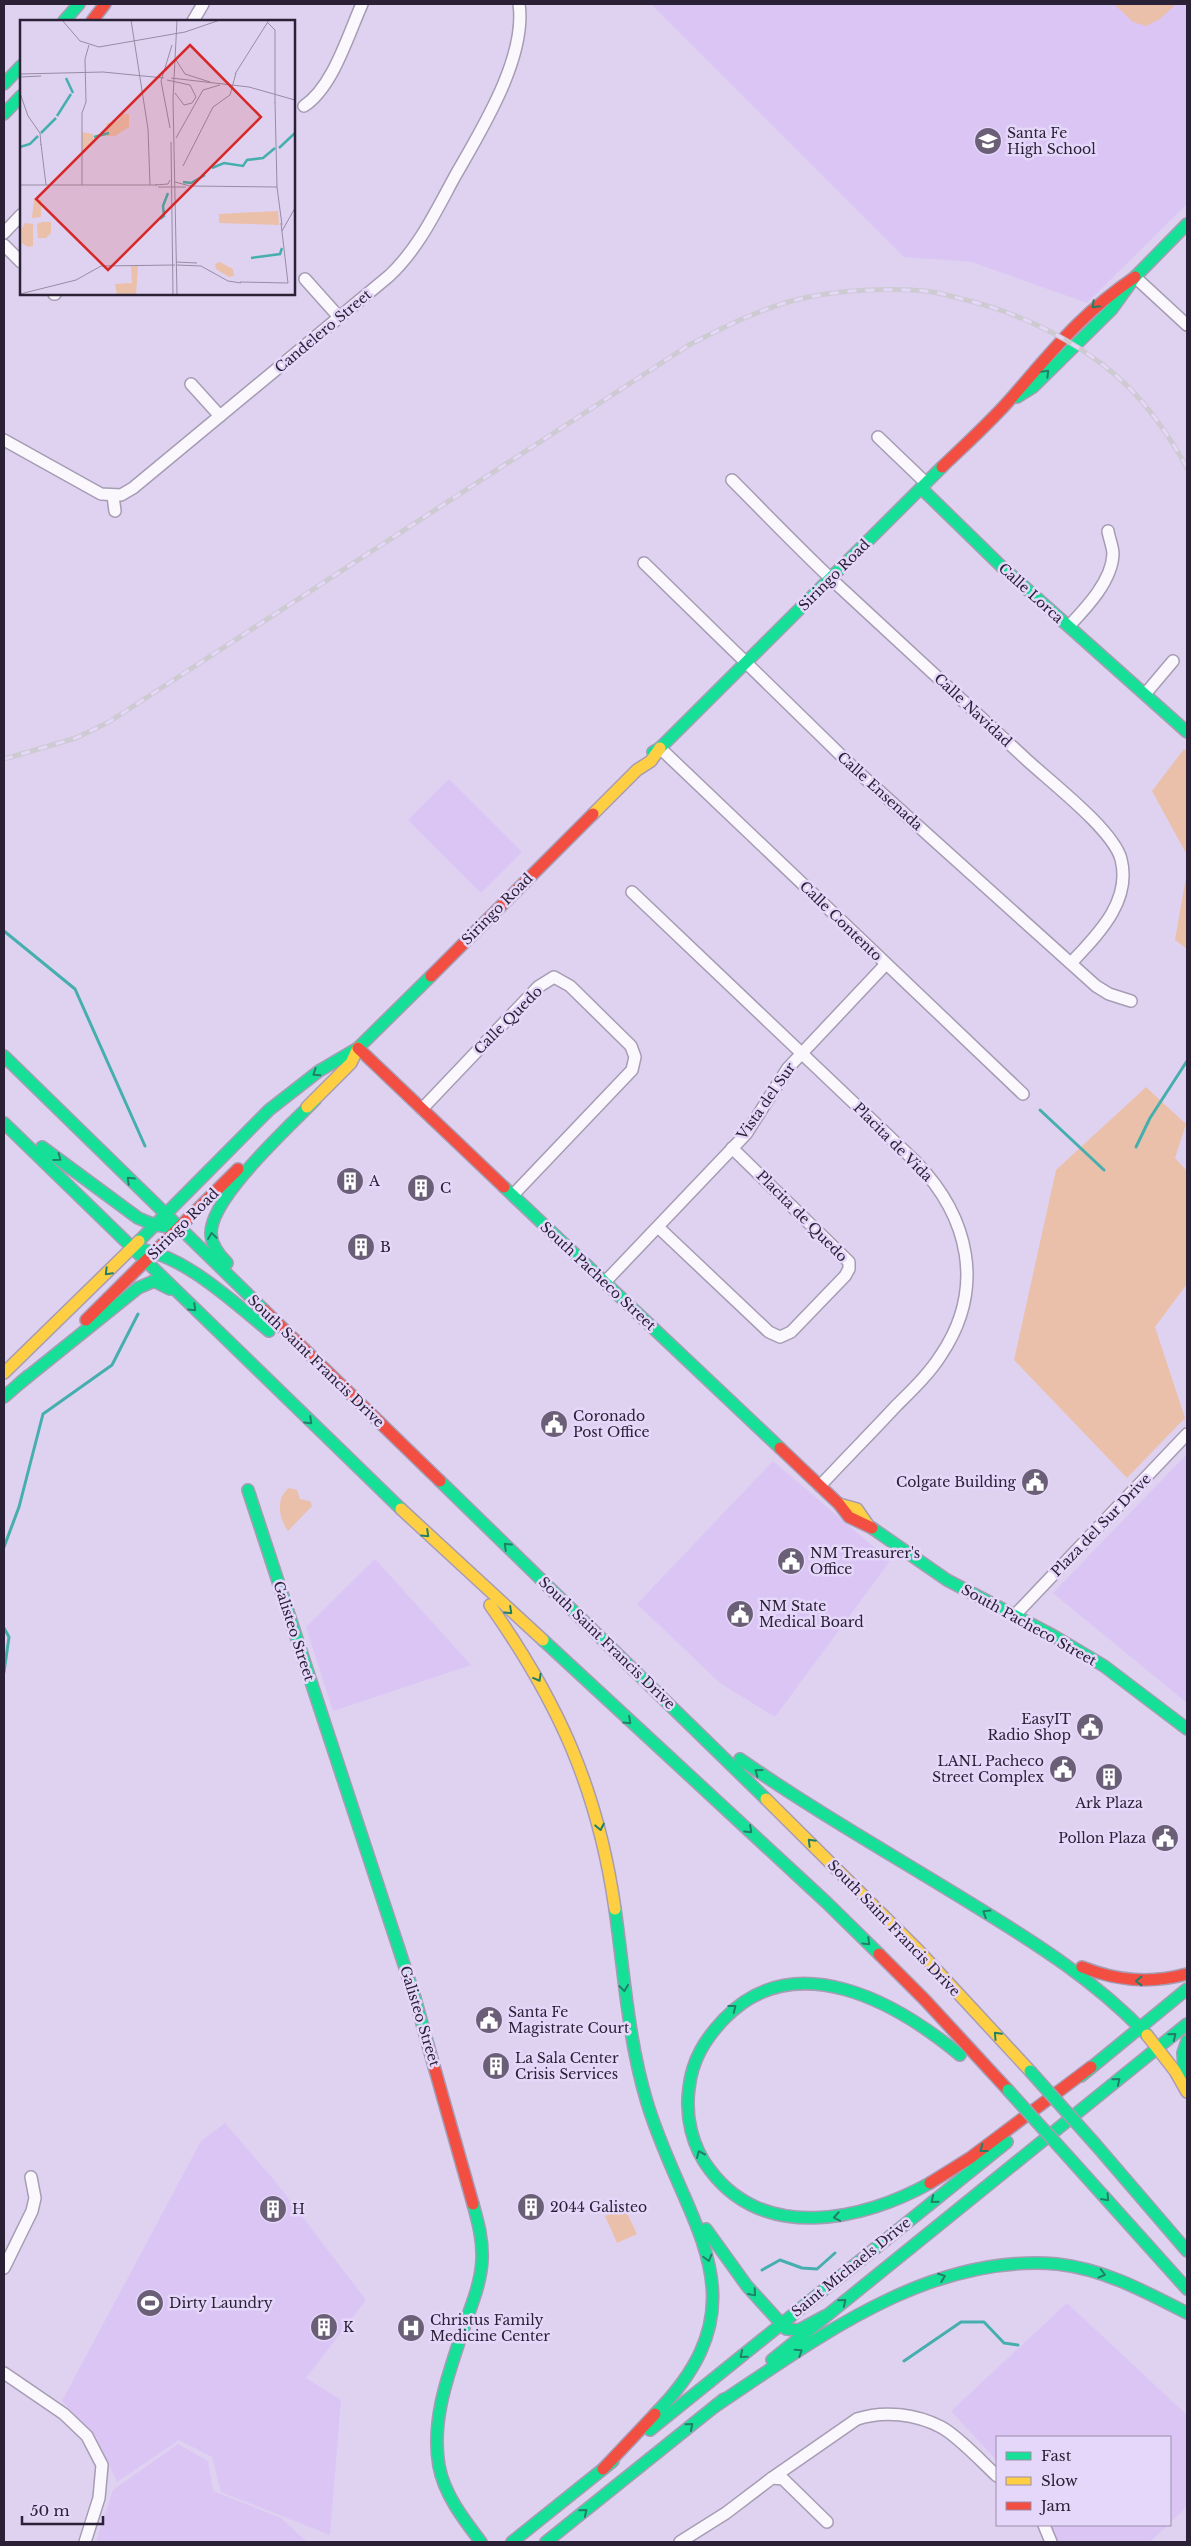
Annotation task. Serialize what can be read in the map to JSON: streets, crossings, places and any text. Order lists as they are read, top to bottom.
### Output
{
  "streets": {
    "main road": [
      "Siringo Road",
      "Calle Lorca",
      "South Pacheco Street",
      "South Saint Francis Drive",
      "Galisteo Street",
      "Saint Michaels Drive"
    ],
    "street": [
      "Candelero Street",
      "Calle Navidad",
      "Calle Ensenada",
      "Calle Contento",
      "Calle Quedo",
      "Vista del Sur",
      "Placita de Vida",
      "Placita de Quedo",
      "Plaza del Sur Drive"
    ]
  },
  "crossings": [
    ["Siringo Road", "Calle Lorca"],
    ["Siringo Road", "Calle Navidad"],
    ["Siringo Road", "Calle Ensenada"],
    ["Siringo Road", "Calle Contento"],
    ["Siringo Road", "South Pacheco Street"],
    ["Siringo Road", "South Saint Francis Drive"],
    ["Calle Navidad", "Calle Ensenada"],
    ["Calle Contento", "Vista del Sur"],
    ["Calle Quedo", "South Pacheco Street"],
    ["Vista del Sur", "Placita de Vida"],
    ["Vista del Sur", "Placita de Quedo"],
    ["Vista del Sur", "South Pacheco Street"],
    ["Placita de Vida", "South Pacheco Street"],
    ["South Pacheco Street", "Plaza del Sur Drive"]
  ],
  "places": {
    "school or university": ["Santa Fe High School"],
    "building": [
      "A",
      "C",
      "B",
      "Ark Plaza",
      "La Sala Center Crisis Services",
      "2044 Galisteo",
      "H",
      "K"
    ],
    "public building": [
      "Coronado Post Office",
      "Colgate Building",
      "NM Treasurer's Office",
      "NM State Medical Board",
      "EasyIT Radio Shop",
      "LANL Pacheco Street Complex",
      "Pollon Plaza",
      "Santa Fe Magistrate Court"
    ],
    "sports": ["Dirty Laundry"],
    "hospital": ["Christus Family Medicine Center"]
  },
  "legend": ["Fast", "Slow", "Jam"],
  "scale_bar": "50 m"
}
